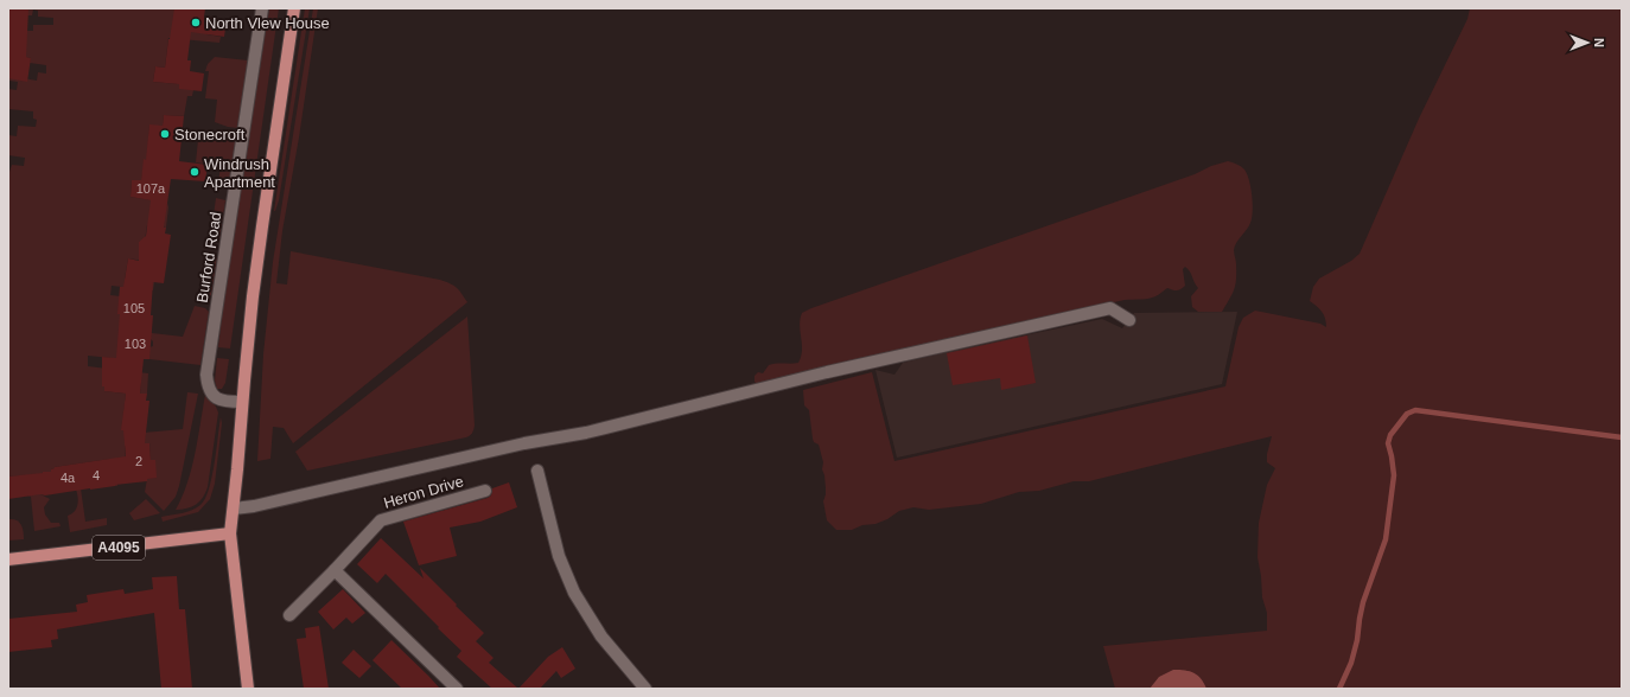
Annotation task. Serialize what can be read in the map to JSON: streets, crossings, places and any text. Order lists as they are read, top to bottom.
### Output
{
  "streets": {
    "main road": ["A4095"],
    "street": ["Burford Road", "Heron Drive"]
  },
  "places": ["North Vlew House", "Stonecroft", "Windrush Apartment"],
  "house_numbers": [
    "107a",
    "105",
    "103",
    "2",
    "4",
    "4a"
  ],
  "north": "right"
}
